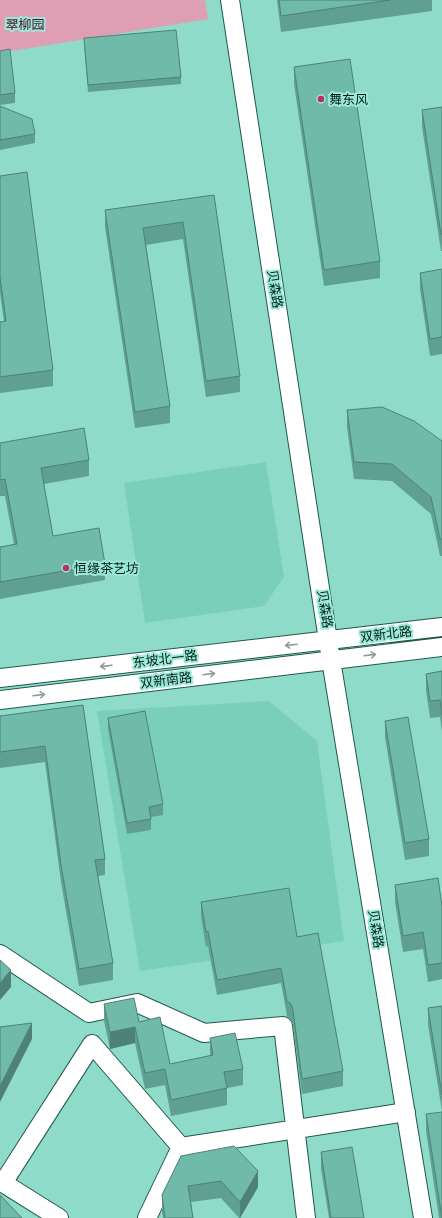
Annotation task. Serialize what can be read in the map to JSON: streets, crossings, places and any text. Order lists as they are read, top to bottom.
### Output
{
  "streets": {
    "street": [
      "贝森路",
      "双新北路",
      "东坡北一路",
      "双新南路"
    ]
  },
  "crossings": [
    ["贝森路", "双新北路"],
    ["贝森路", "东坡北一路"],
    ["贝森路", "双新南路"],
    ["双新北路", "东坡北一路"],
    ["双新北路", "双新南路"]
  ],
  "one_way": ["东坡北一路", "双新南路"],
  "parks": ["翠柳园"],
  "places": ["舞东风", "恒缘茶艺坊"]
}
